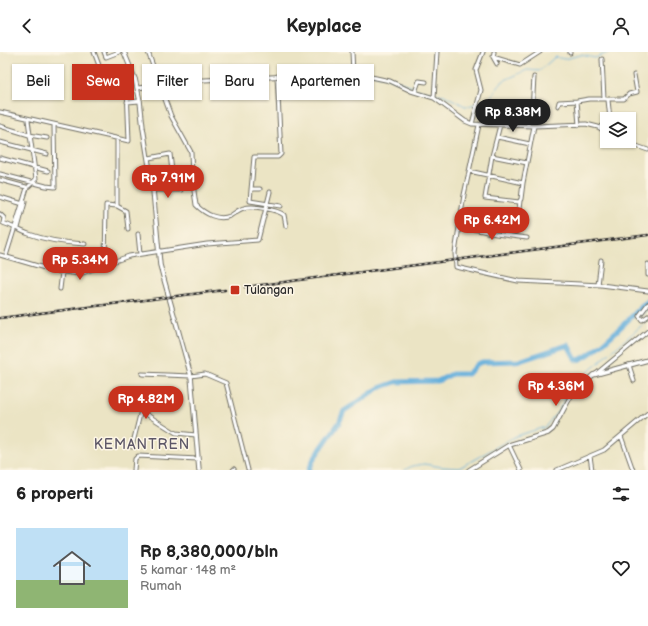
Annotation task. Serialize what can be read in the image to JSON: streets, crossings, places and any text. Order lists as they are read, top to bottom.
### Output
{
  "districts": ["KEMANTREN"],
  "places": {
    "transit": ["Tulangan"]
  },
  "page": {
    "header": "Keyplace",
    "chip": [
      "Beli",
      "Sewa",
      "Filter",
      "Baru",
      "Apartemen"
    ],
    "price": [
      "Rp 8.38M",
      "Rp 7.91M",
      "Rp 6.42M",
      "Rp 5.34M",
      "Rp 4.36M",
      "Rp 4.82M"
    ],
    "heading": "6 properti",
    "list": [
      {
        "name": "Rp 8,380,000/bln",
        "note": "5 kamar · 148 m² · Rumah"
      }
    ]
  }
}
